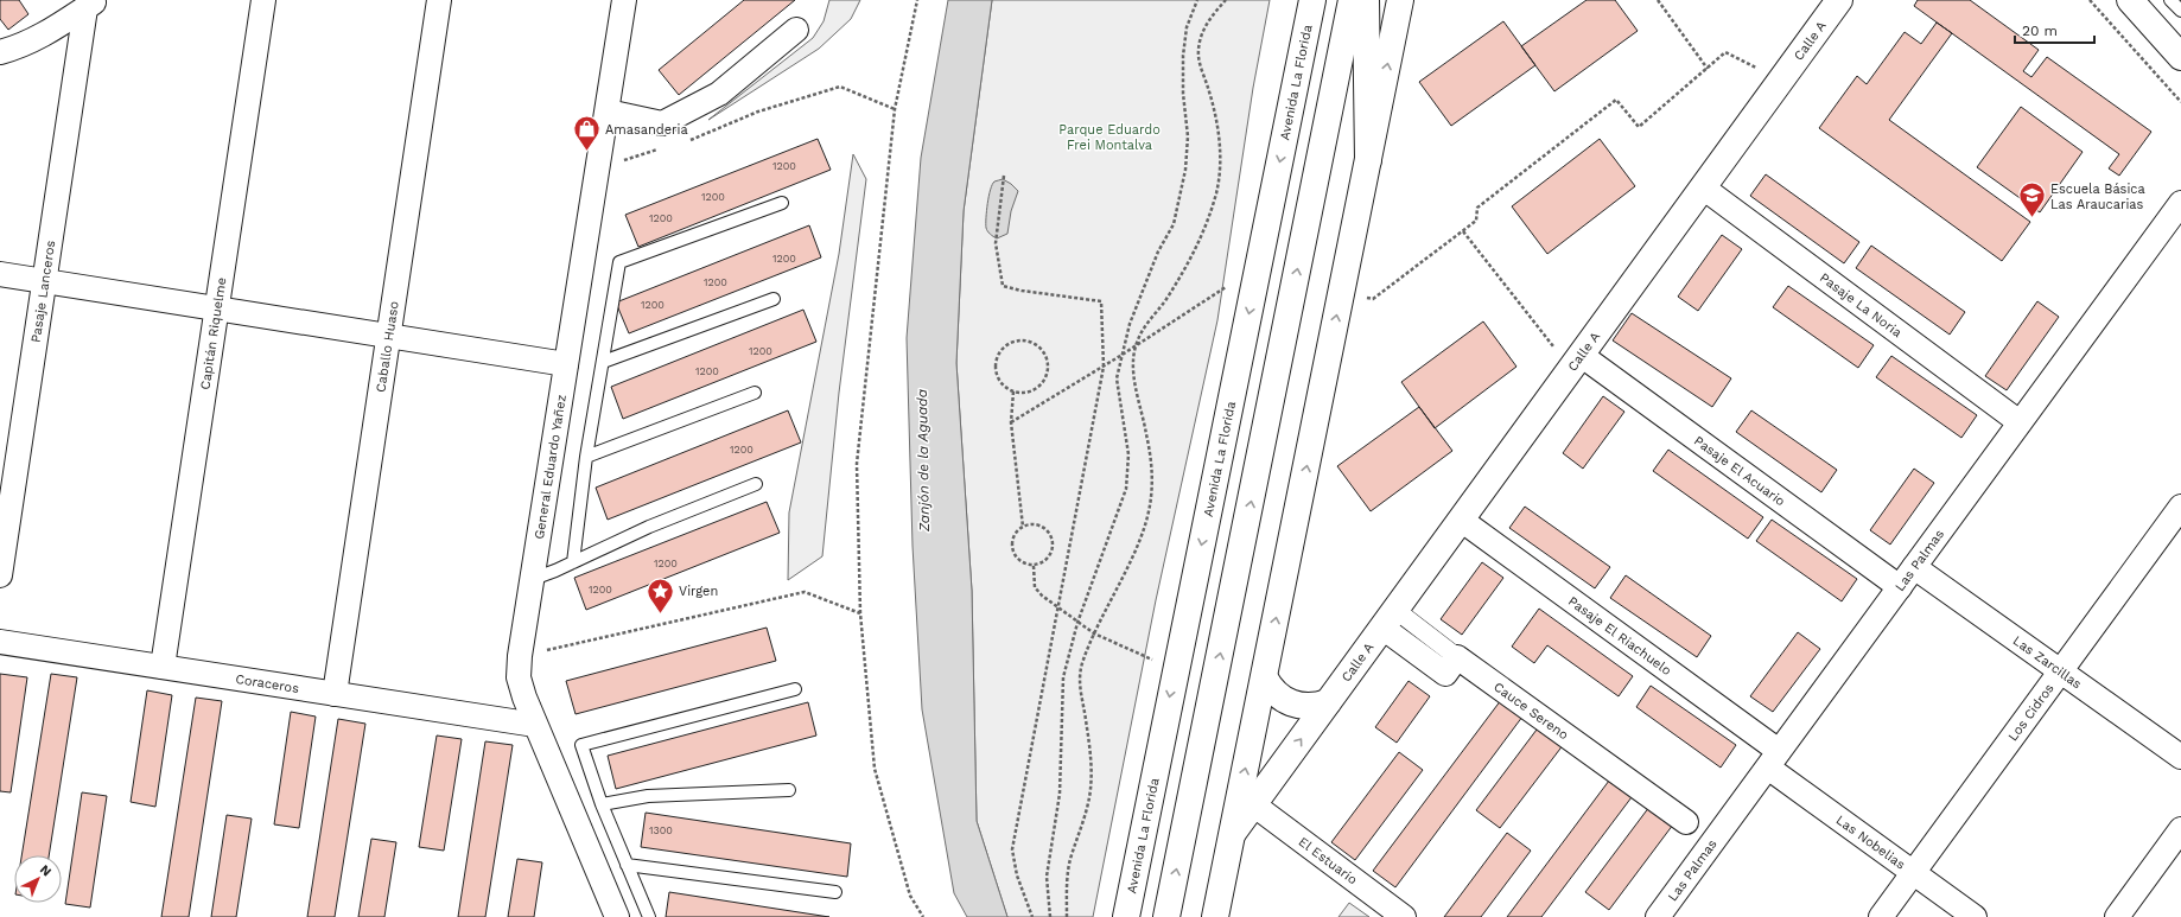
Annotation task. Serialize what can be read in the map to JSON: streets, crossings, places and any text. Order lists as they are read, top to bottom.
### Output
{
  "streets": {
    "main road": ["Calle A", "Avenida La Florida"],
    "street": [
      "Pasaje Lanceros",
      "Pasaje La Noria",
      "Capitán Riquelme",
      "Caballo Huaso",
      "General Eduardo Yañez",
      "Pasaje El Acuario",
      "Las Palmas",
      "Pasaje El Riachuelo",
      "Las Zarcillas",
      "Coraceros",
      "Cauce Sereno",
      "Los Cidros",
      "Las Nobelias",
      "El Estuario"
    ]
  },
  "crossings": [
    ["Calle A", "Pasaje La Noria"],
    ["Calle A", "Pasaje El Acuario"],
    ["Calle A", "Pasaje El Riachuelo"],
    ["Calle A", "Cauce Sereno"],
    ["Calle A", "El Estuario"],
    ["Pasaje La Noria", "Las Palmas"],
    ["Capitán Riquelme", "Coraceros"],
    ["Caballo Huaso", "Coraceros"],
    ["General Eduardo Yañez", "Coraceros"],
    ["Pasaje El Acuario", "Las Palmas"],
    ["Las Palmas", "Pasaje El Riachuelo"],
    ["Las Palmas", "Las Zarcillas"],
    ["Las Palmas", "Las Nobelias"],
    ["Pasaje El Riachuelo", "Las Nobelias"],
    ["Las Zarcillas", "Los Cidros"],
    ["Los Cidros", "Las Nobelias"]
  ],
  "water": ["Zanjón de la Aguada"],
  "parks": ["Parque Eduardo Frei Montalva"],
  "places": {
    "shop": ["Amasanderia"],
    "school or university": ["Escuela Básica Las Araucarias"],
    "place": ["Virgen"]
  },
  "house_numbers": [
    "1200",
    "1200",
    "1200",
    "1200",
    "1200",
    "1200",
    "1200",
    "1200",
    "1200",
    "1200",
    "1200",
    "1300"
  ],
  "scale_bar": "20 m",
  "north": "top right"
}
